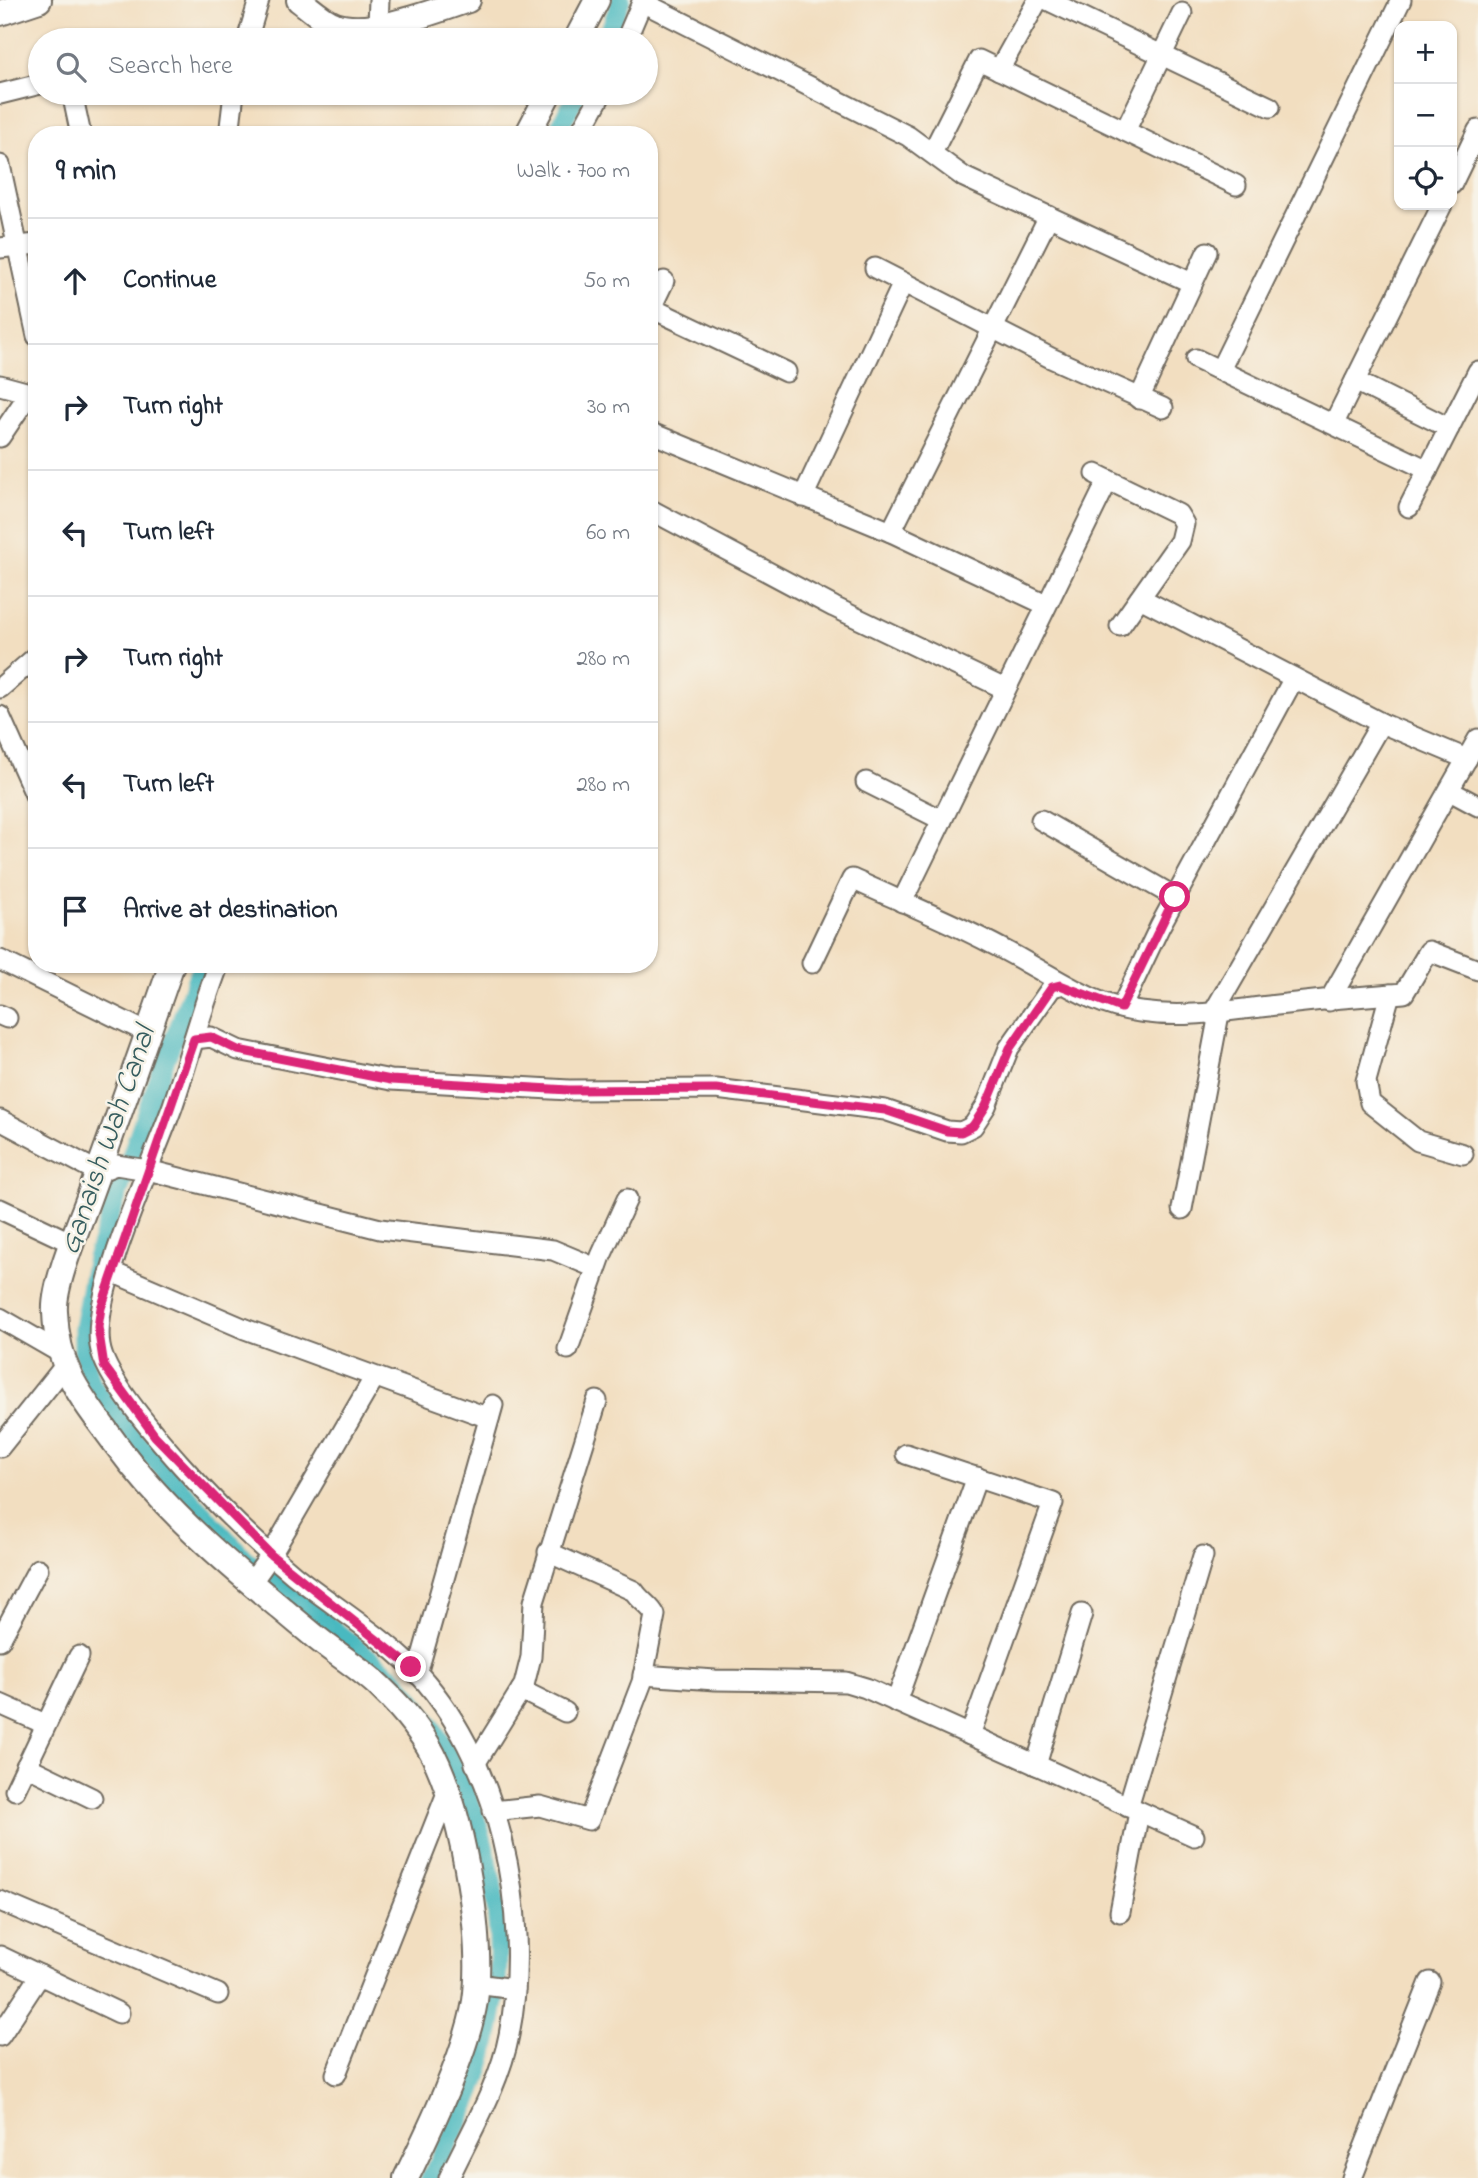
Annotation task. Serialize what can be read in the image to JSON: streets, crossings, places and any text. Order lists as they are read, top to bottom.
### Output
{
  "water": ["Ganaish Wah Canal"],
  "page": {
    "map_buttons": ["+", "−"],
    "search": "Search here",
    "heading": ["9 min", "Walk · 700 m"],
    "list": [
      ["Continue", "50 m"],
      ["Turn right", "30 m"],
      ["Turn left", "60 m"],
      ["Turn right", "280 m"],
      ["Turn left", "280 m"],
      "Arrive at destination"
    ]
  }
}
